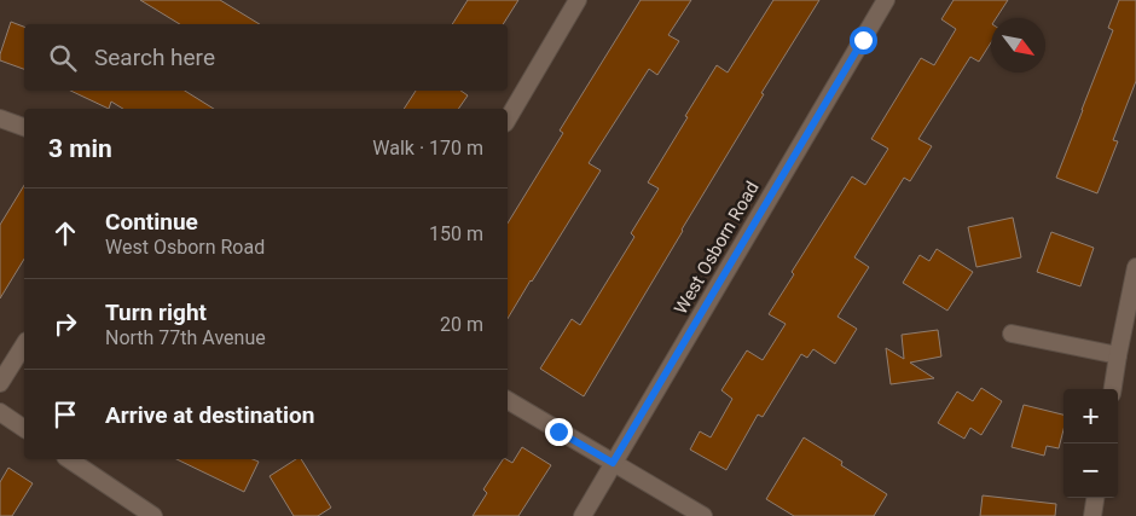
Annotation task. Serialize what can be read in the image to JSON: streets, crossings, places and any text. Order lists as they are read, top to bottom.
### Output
{
  "streets": {
    "street": ["West Osborn Road"]
  },
  "north": "bottom right",
  "page": {
    "search": "Search here",
    "heading": ["3 min", "Walk · 170 m"],
    "list": [
      ["Continue", "West Osborn Road", "150 m"],
      ["Turn right", "North 77th Avenue", "20 m"],
      "Arrive at destination"
    ],
    "map_buttons": ["+", "−"]
  }
}
